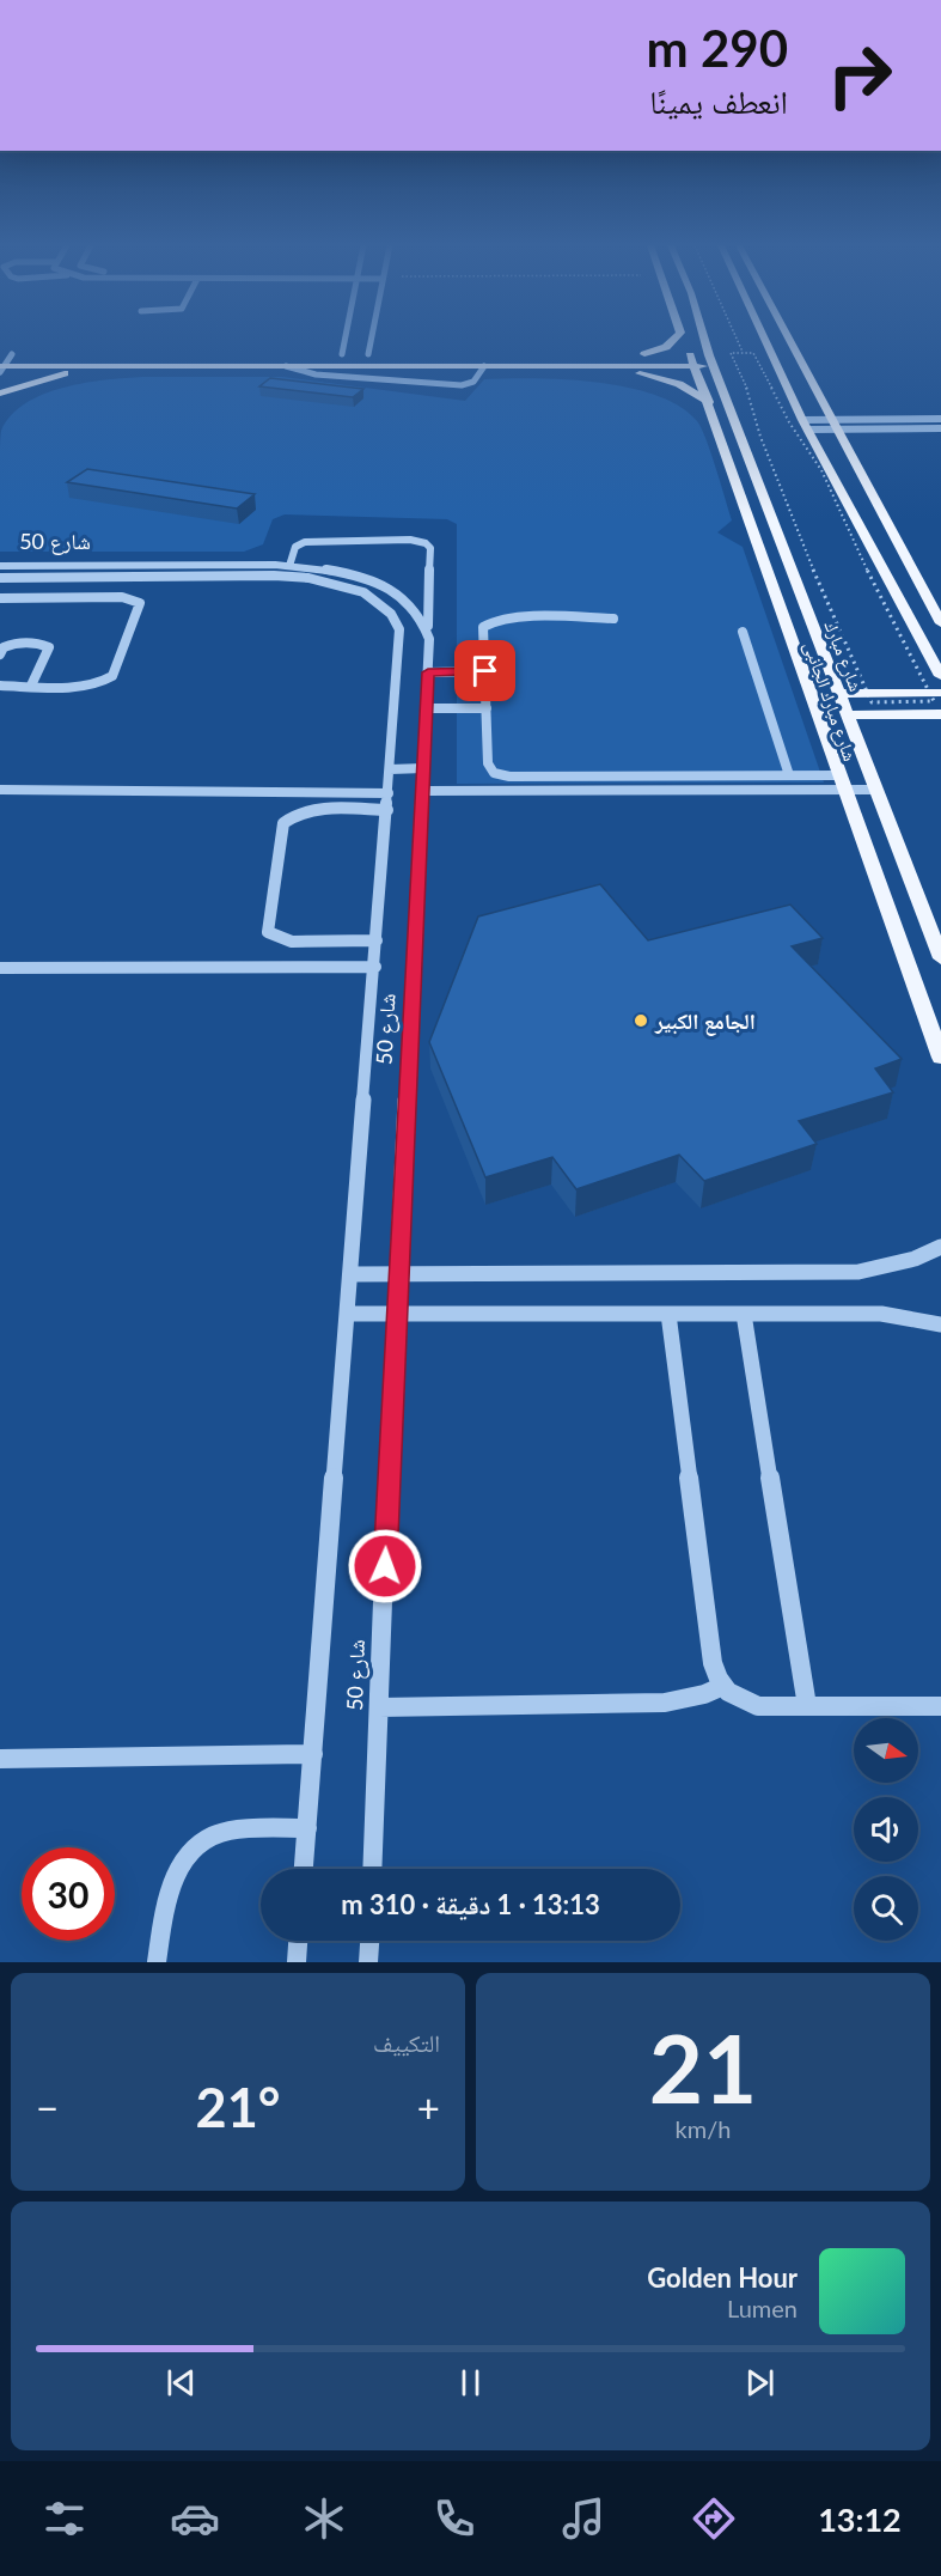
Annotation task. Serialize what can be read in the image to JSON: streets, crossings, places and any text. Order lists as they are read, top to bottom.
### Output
{
  "streets": {
    "main road": ["شارع مبارك", "شارع مبارك الجانبى"],
    "street": ["شارع 50"]
  },
  "places": ["الجامع الكبير"],
  "north": "right",
  "page": {
    "turn": ["290 m", "انعطف يمينًا"],
    "limit": "30",
    "trip": "13:13 · 1 دقيقة · 310 m",
    "tile": [
      ["21", "km/h"],
      "التكييف"
    ],
    "heat": ["−", "21°", "+"],
    "song": ["Golden Hour", "Lumen"],
    "tabs": "13:12"
  }
}
